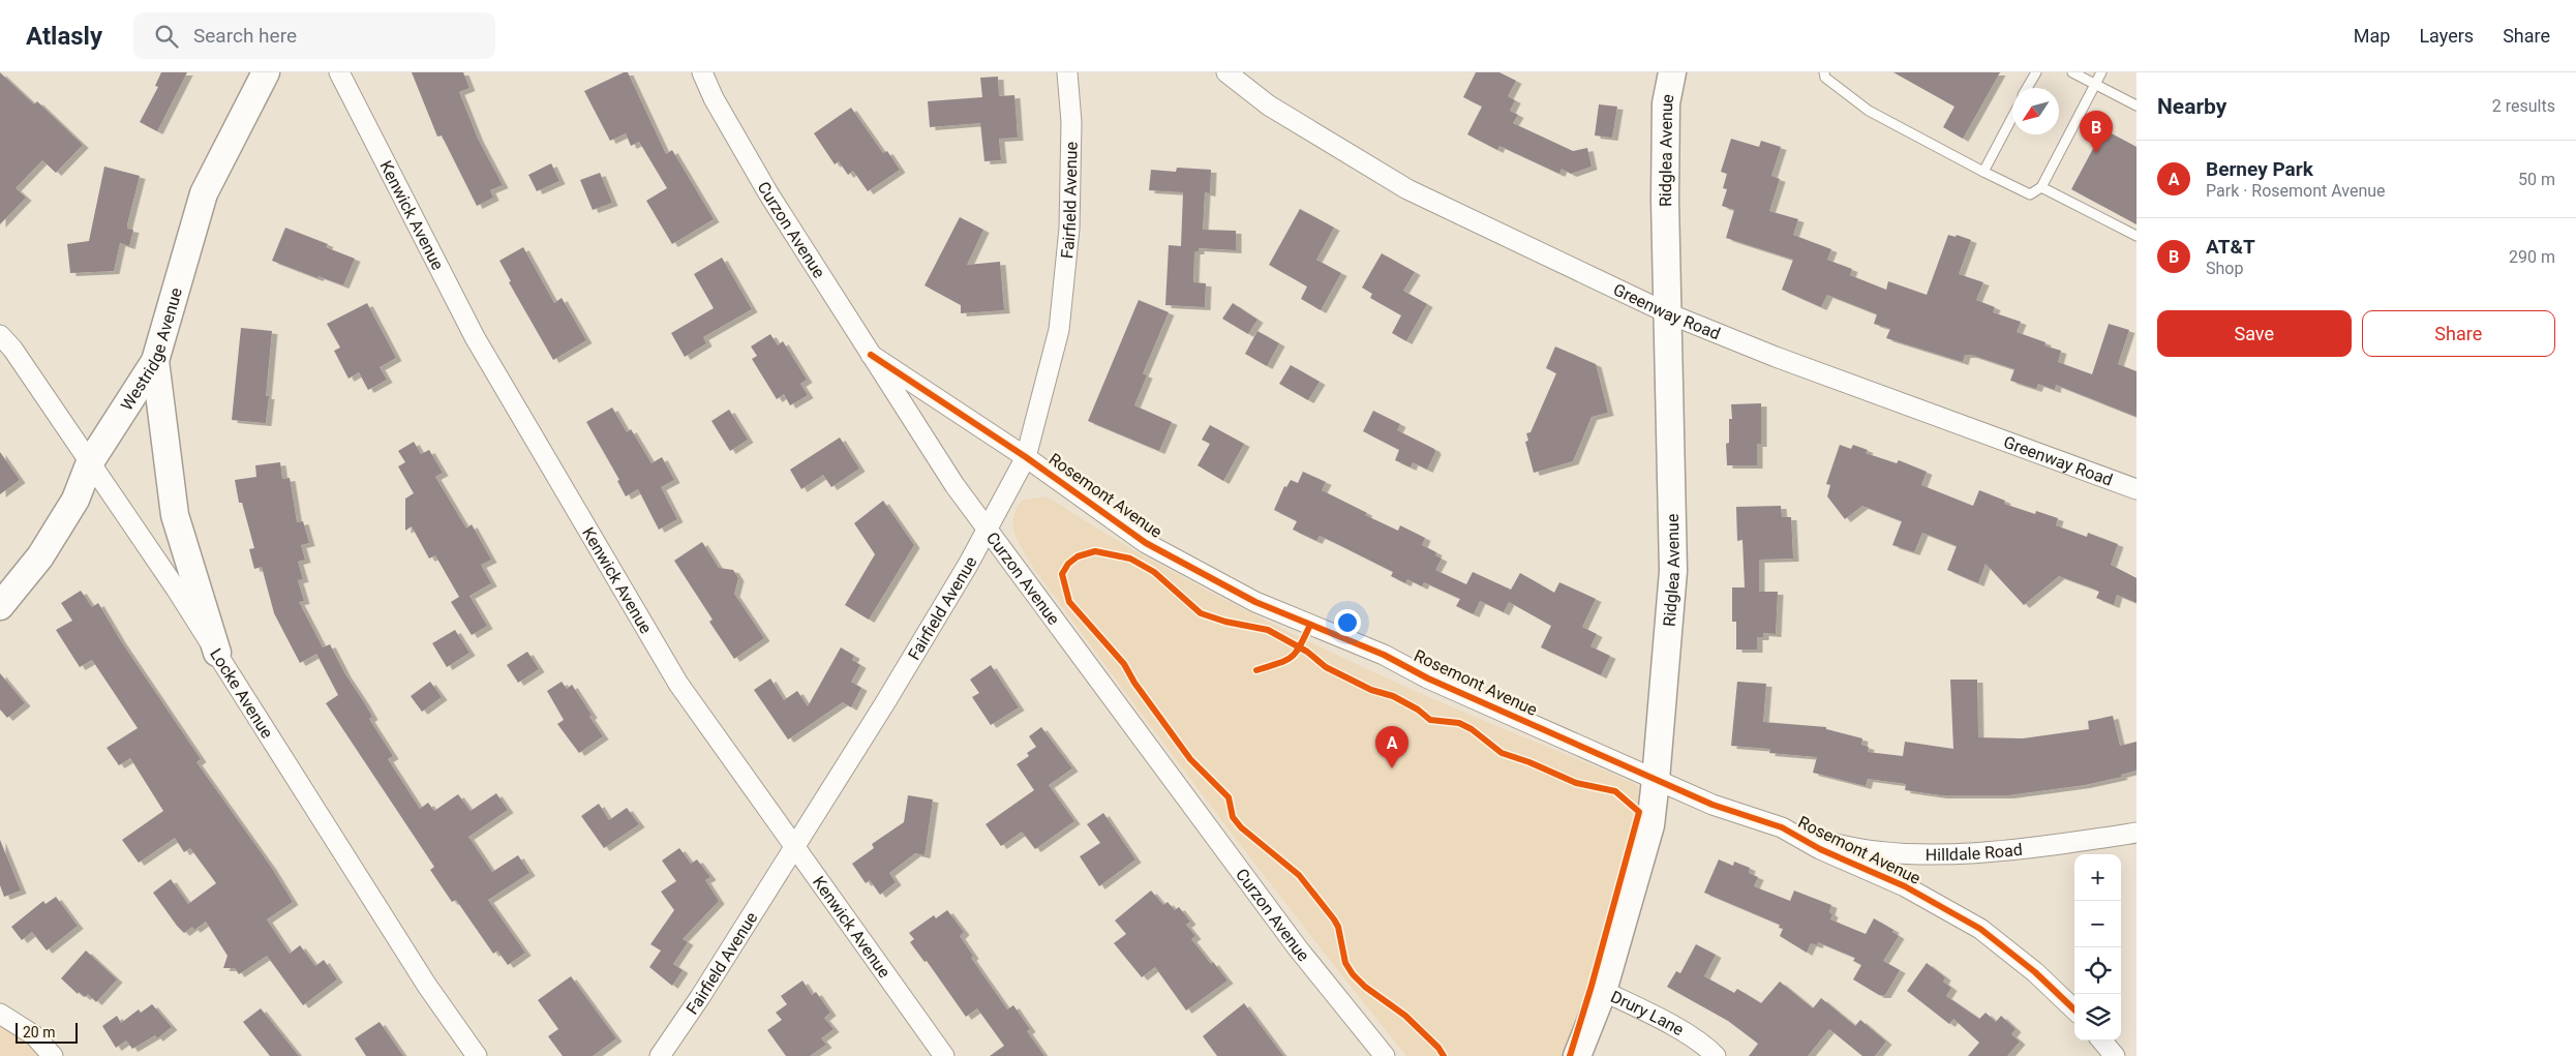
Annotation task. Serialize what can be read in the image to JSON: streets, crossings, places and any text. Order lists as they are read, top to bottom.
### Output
{
  "streets": {
    "street": [
      "Ridglea Avenue",
      "Fairfield Avenue",
      "Kenwick Avenue",
      "Curzon Avenue",
      "Greenway Road",
      "Westridge Avenue",
      "Rosemont Avenue",
      "Locke Avenue",
      "Hilldale Road",
      "Drury Lane"
    ]
  },
  "crossings": [
    ["Ridglea Avenue", "Greenway Road"],
    ["Ridglea Avenue", "Rosemont Avenue"],
    ["Ridglea Avenue", "Drury Lane"],
    ["Fairfield Avenue", "Kenwick Avenue"],
    ["Fairfield Avenue", "Curzon Avenue"],
    ["Fairfield Avenue", "Rosemont Avenue"],
    ["Curzon Avenue", "Rosemont Avenue"],
    ["Westridge Avenue", "Locke Avenue"],
    ["Rosemont Avenue", "Hilldale Road"]
  ],
  "scale_bar": "20 m",
  "north": "bottom left",
  "page": {
    "header": "Atlasly",
    "search": "Search here",
    "nav": ["Map", "Layers", "Share"],
    "heading": ["Nearby", "2 results"],
    "pins": ["B", "A"],
    "list": [
      {
        "mark": "A",
        "name": "Berney Park",
        "note": "Park · Rosemont Avenue",
        "value": "50 m"
      },
      {
        "mark": "B",
        "name": "AT&T",
        "note": "Shop",
        "value": "290 m"
      }
    ],
    "buttons": ["Save", "Share"],
    "map_buttons": ["+", "−"],
    "scale": "20 m"
  }
}
